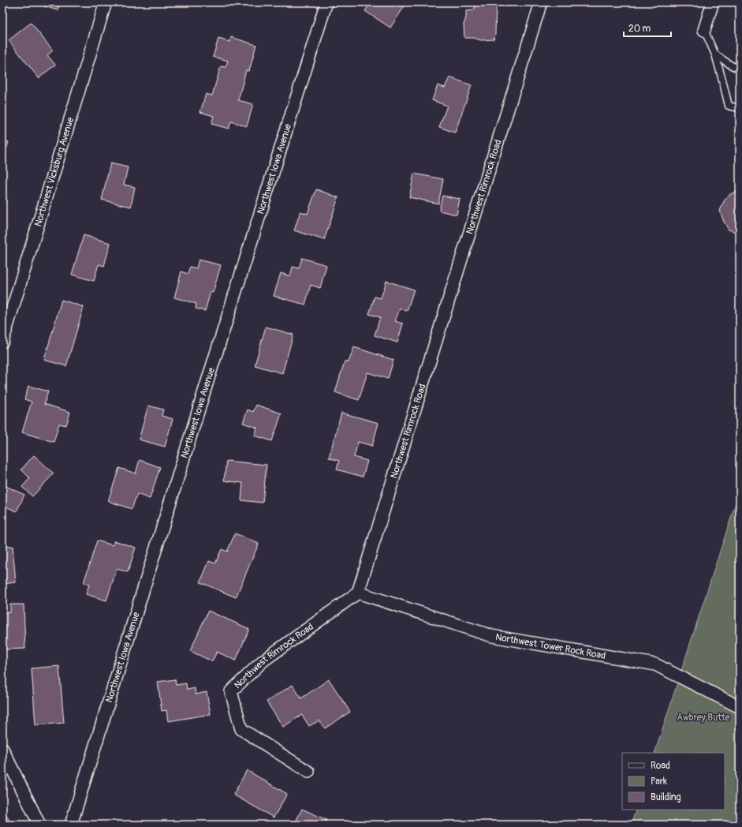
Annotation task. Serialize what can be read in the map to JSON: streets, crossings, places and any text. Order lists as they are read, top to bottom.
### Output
{
  "streets": {
    "street": [
      "Northwest Iowa Avenue",
      "Northwest Vicksburg Avenue",
      "Northwest Rimrock Road",
      "Northwest Tower Rock Road"
    ]
  },
  "crossings": [
    ["Northwest Rimrock Road", "Northwest Tower Rock Road"]
  ],
  "parks": ["Awbrey Butte"],
  "legend": ["Road", "Park", "Building"],
  "scale_bar": "20 m"
}
